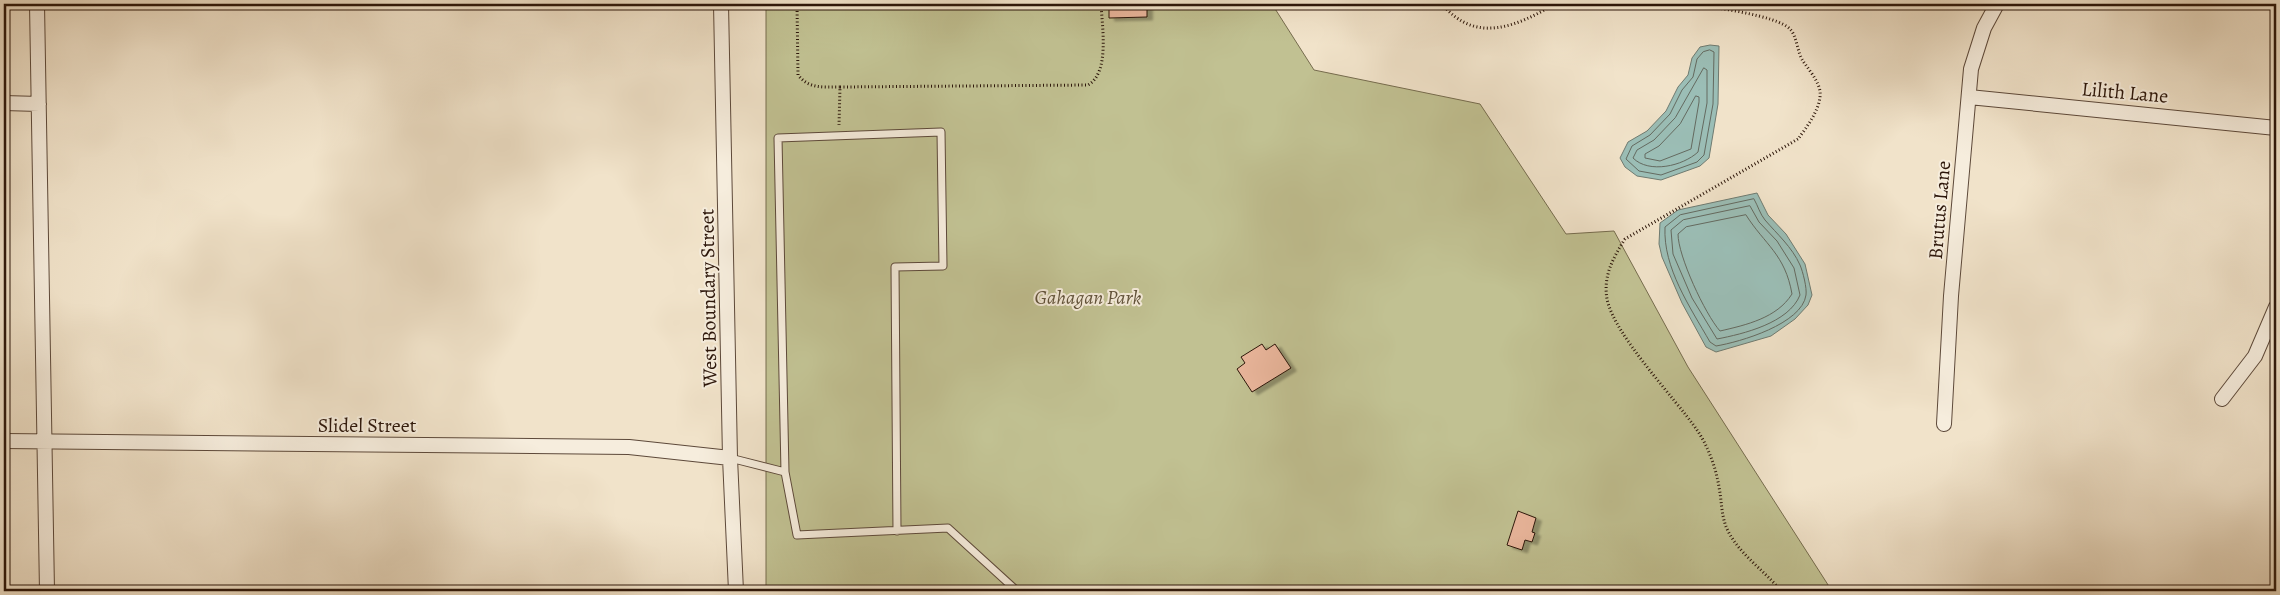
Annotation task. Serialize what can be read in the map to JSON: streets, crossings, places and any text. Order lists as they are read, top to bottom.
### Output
{
  "streets": {
    "street": [
      "Lilith Lane",
      "Brutus Lane",
      "West Boundary Street",
      "Slidel Street"
    ]
  },
  "crossings": [
    ["Lilith Lane", "Brutus Lane"],
    ["West Boundary Street", "Slidel Street"]
  ],
  "parks": ["Gahagan Park"]
}
